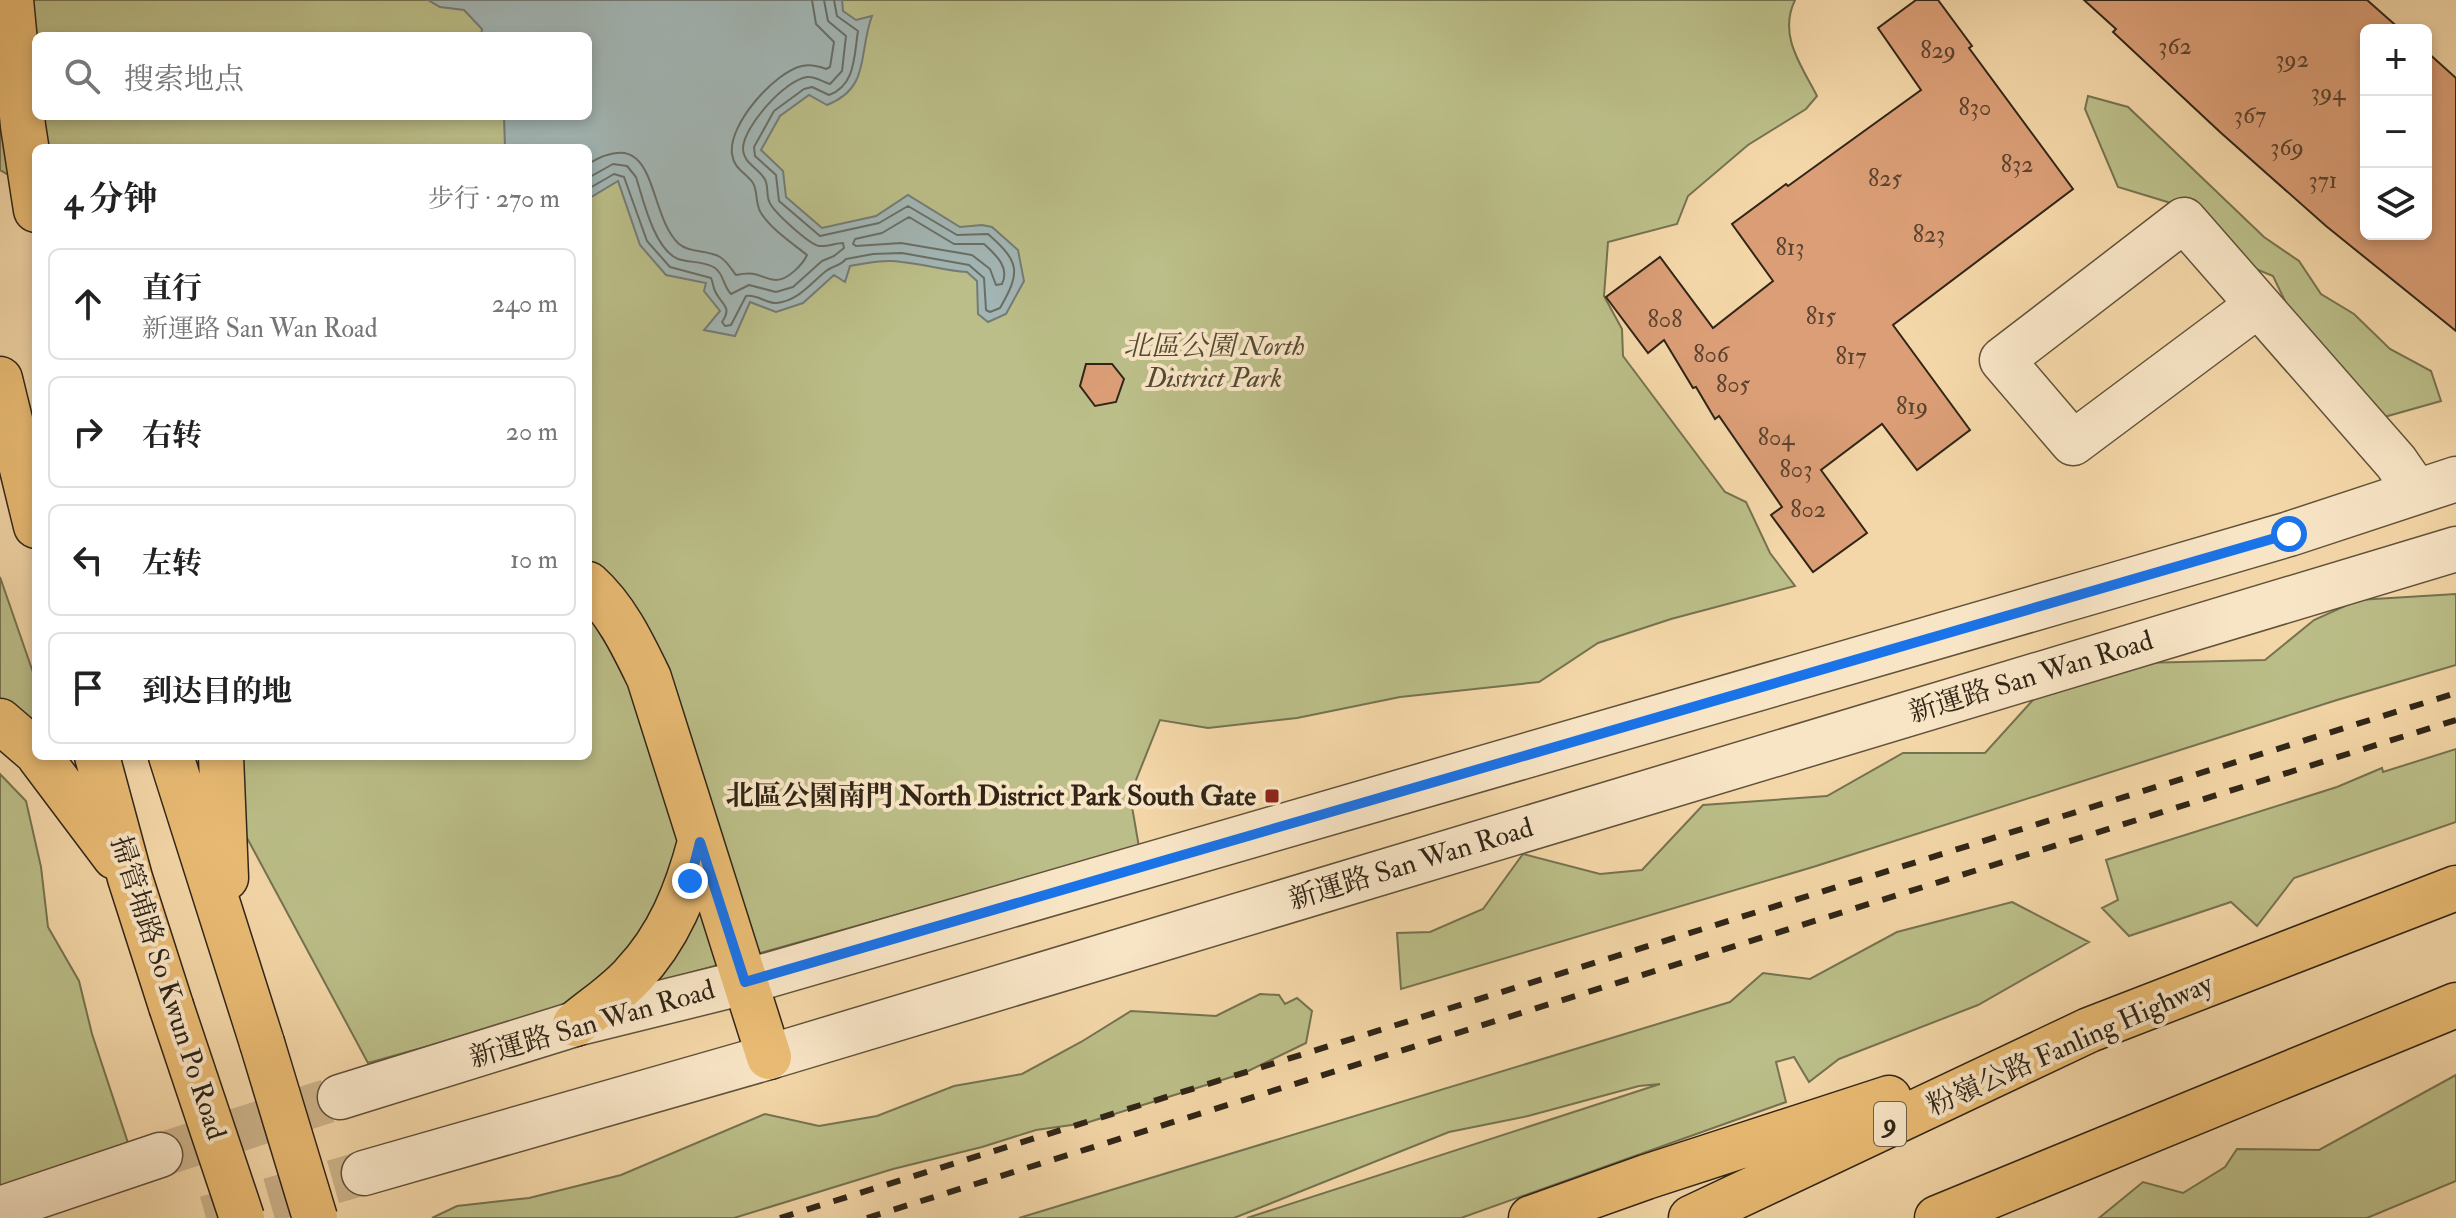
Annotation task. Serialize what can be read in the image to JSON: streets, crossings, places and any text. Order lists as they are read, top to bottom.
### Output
{
  "streets": {
    "main road": ["掃管埔路 So Kwun Po Road", "粉嶺公路 Fanling Highway", "9"],
    "street": ["新運路 San Wan Road"]
  },
  "parks": ["北區公園 North District Park"],
  "places": {
    "transit": ["北區公園南門 North District Park South Gate"]
  },
  "house_numbers": [
    "362",
    "829",
    "392",
    "394",
    "830",
    "367",
    "369",
    "832",
    "825",
    "371",
    "823",
    "813",
    "815",
    "808",
    "806",
    "817",
    "805",
    "819",
    "804",
    "803",
    "802"
  ],
  "page": {
    "map_buttons": ["+", "−"],
    "search": "搜索地点",
    "heading": ["4 分钟", "步行 · 270 m"],
    "list": [
      ["直行", "新運路 San Wan Road", "240 m"],
      ["右转", "20 m"],
      ["左转", "10 m"],
      "到达目的地"
    ]
  }
}
